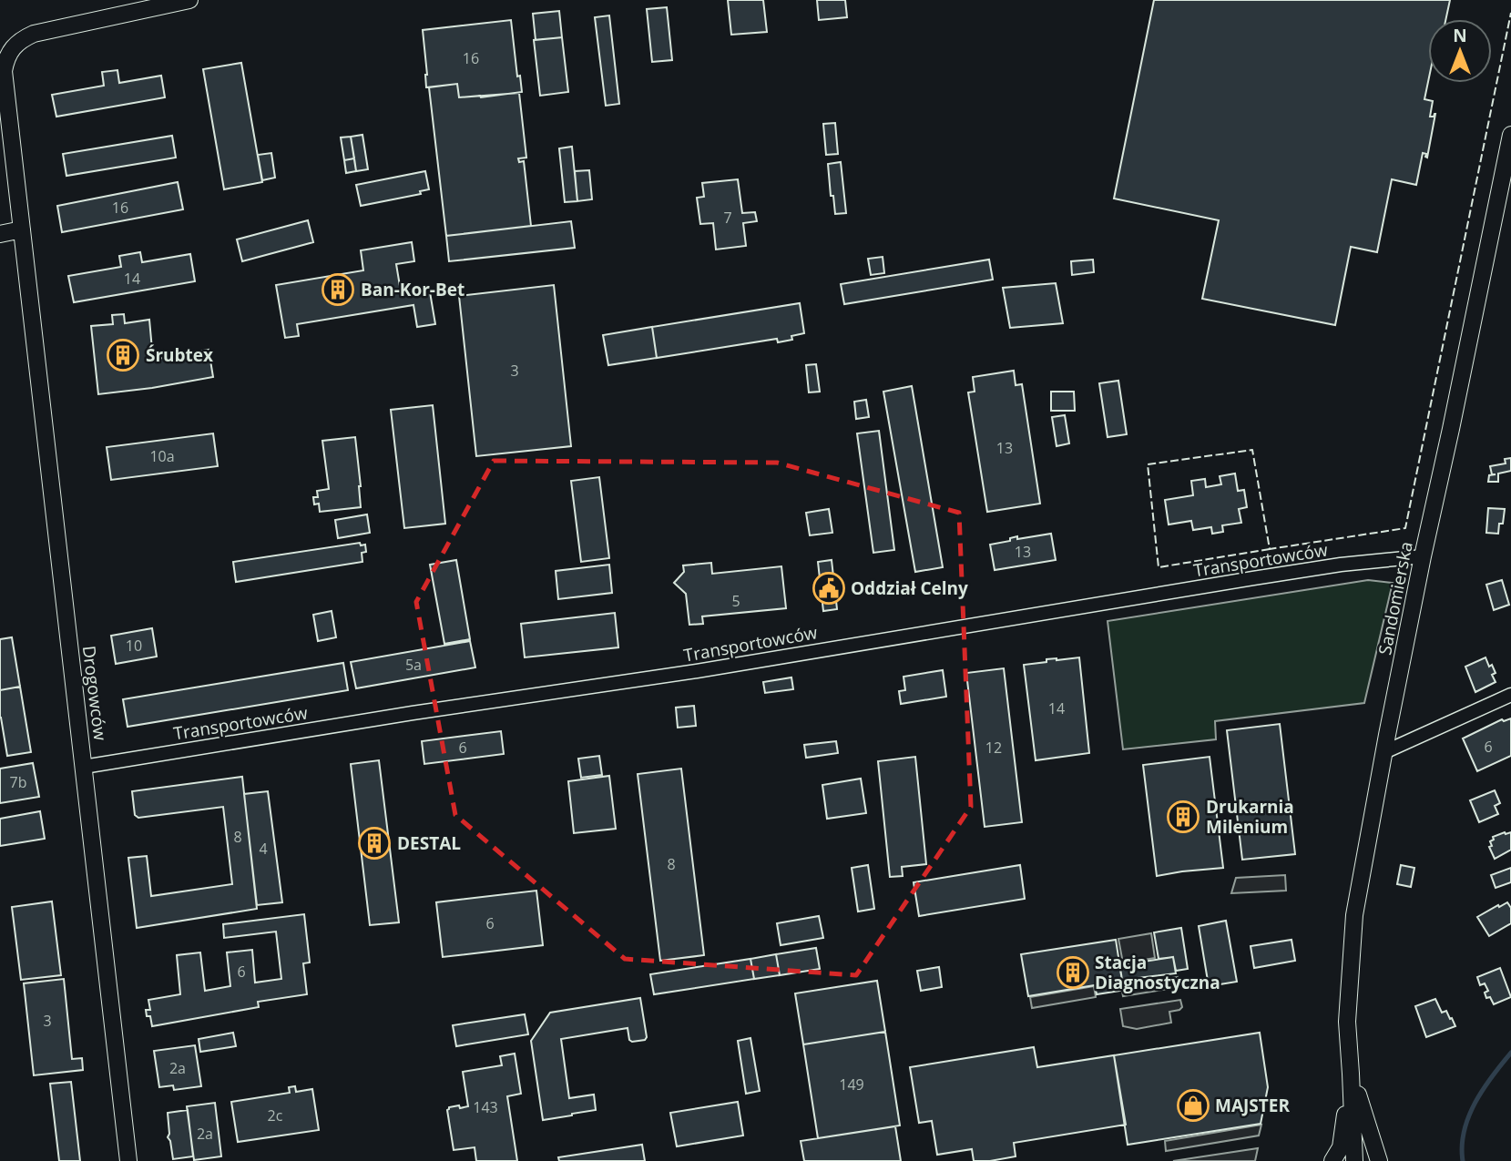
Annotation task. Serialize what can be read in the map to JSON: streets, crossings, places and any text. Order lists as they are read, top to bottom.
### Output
{
  "streets": {
    "street": ["Transportowców", "Sandomierska", "Drogowców"]
  },
  "crossings": [
    ["Transportowców", "Sandomierska"],
    ["Transportowców", "Drogowców"]
  ],
  "places": {
    "building": [
      "Ban-Kor-Bet",
      "Śrubtex",
      "Drukarnia Milenium",
      "DESTAL",
      "Stacja Diagnostyczna"
    ],
    "public building": ["Oddział Celny"],
    "shop": ["MAJSTER"]
  },
  "house_numbers": [
    "16",
    "16",
    "7",
    "14",
    "3",
    "13",
    "10a",
    "13",
    "5",
    "10",
    "5a",
    "14",
    "6",
    "6",
    "12",
    "7b",
    "8",
    "4",
    "8",
    "6",
    "6",
    "3",
    "2a",
    "149",
    "143",
    "2c",
    "2a"
  ],
  "north": "top"
}
